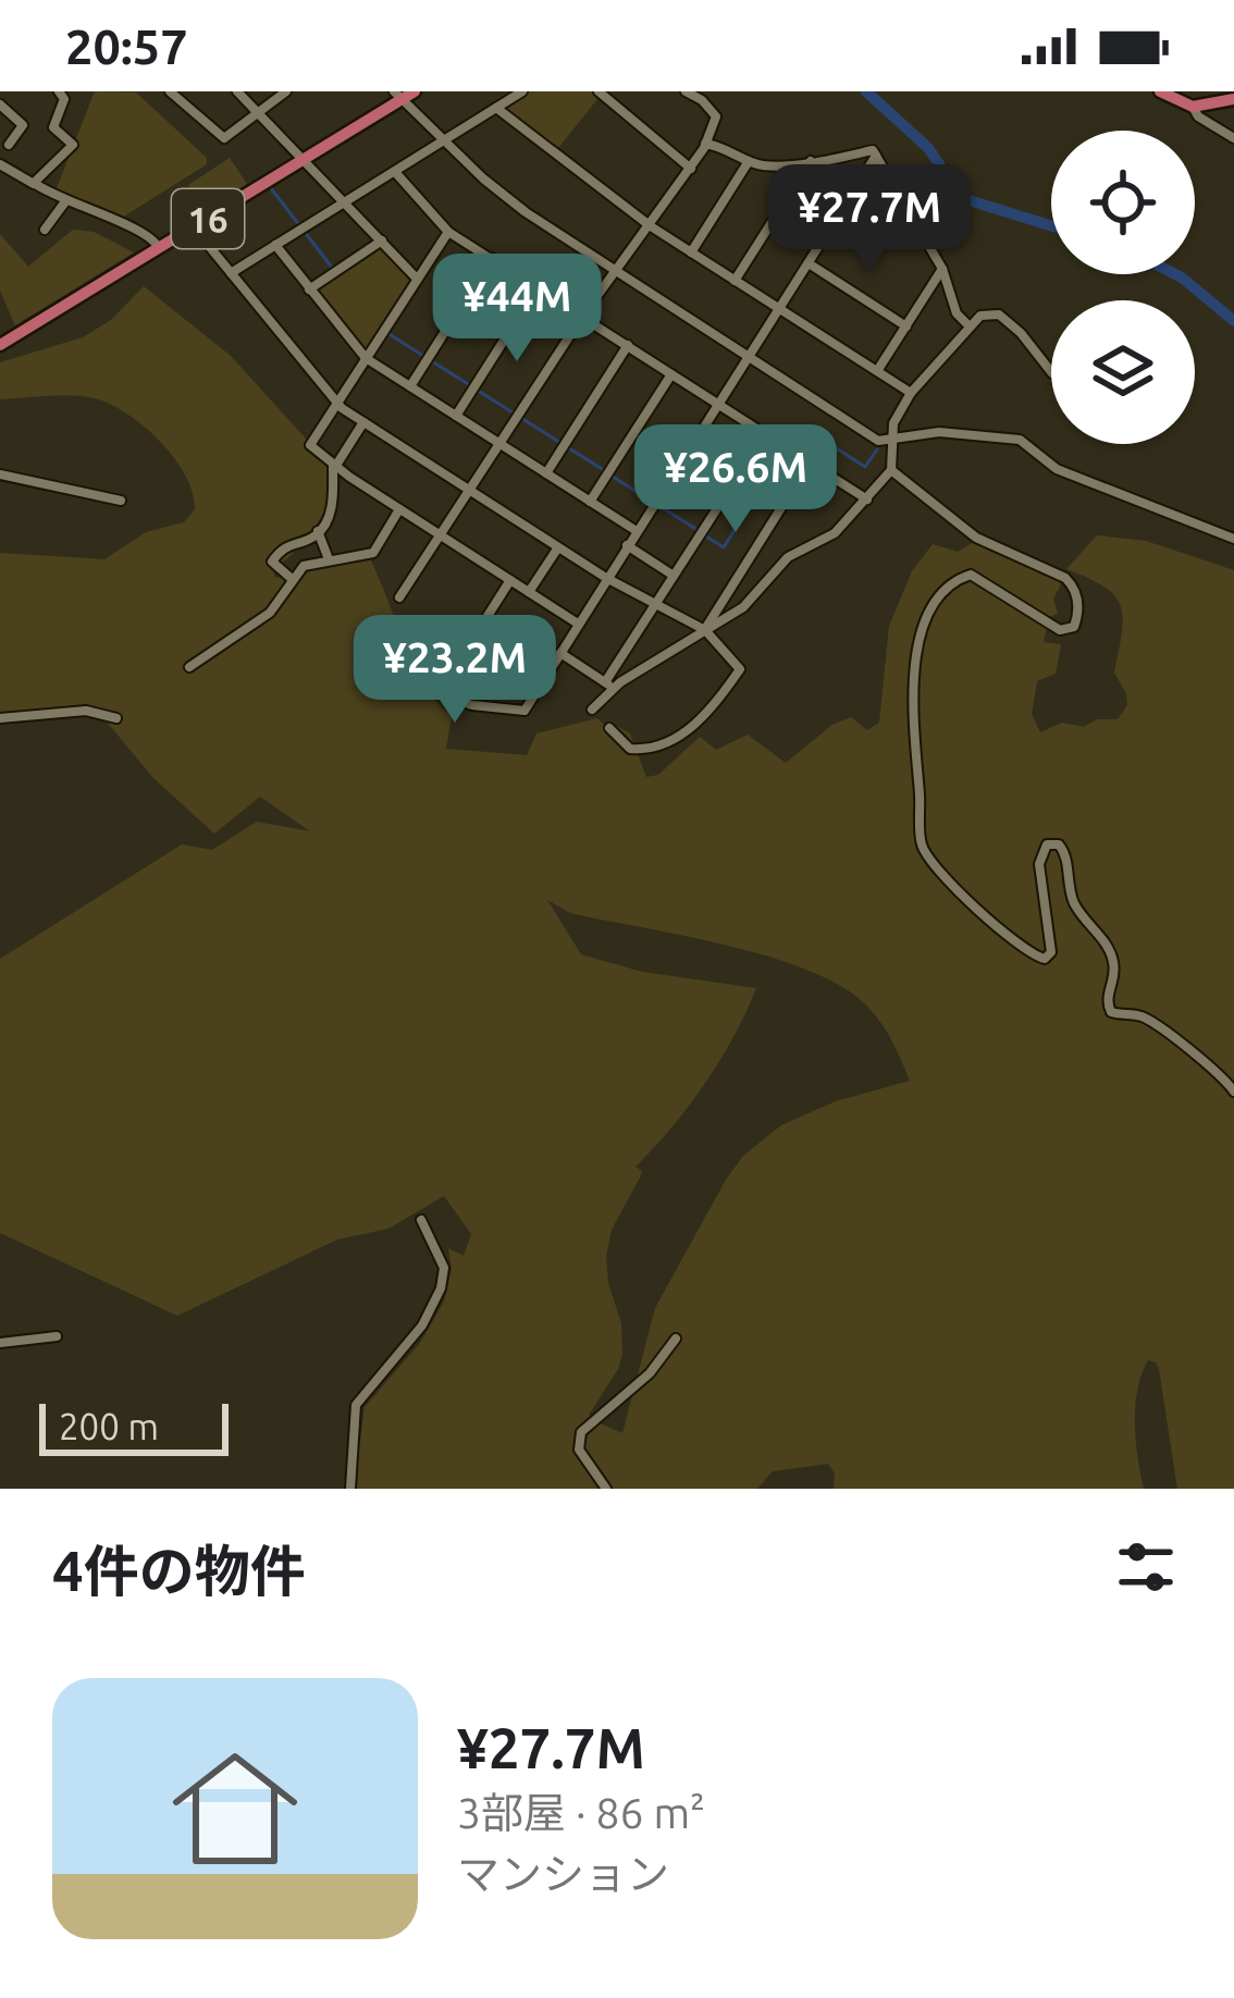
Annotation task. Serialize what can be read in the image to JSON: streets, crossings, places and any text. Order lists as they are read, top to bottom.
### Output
{
  "streets": {
    "main road": ["16"]
  },
  "scale_bar": "200 m",
  "page": {
    "status": "20:57",
    "price": [
      "¥27.7M",
      "¥44M",
      "¥26.6M",
      "¥23.2M"
    ],
    "scale": "200 m",
    "heading": "4件の物件",
    "list": [
      {
        "name": "¥27.7M",
        "note": "3部屋 · 86 m² · マンション"
      }
    ]
  }
}
